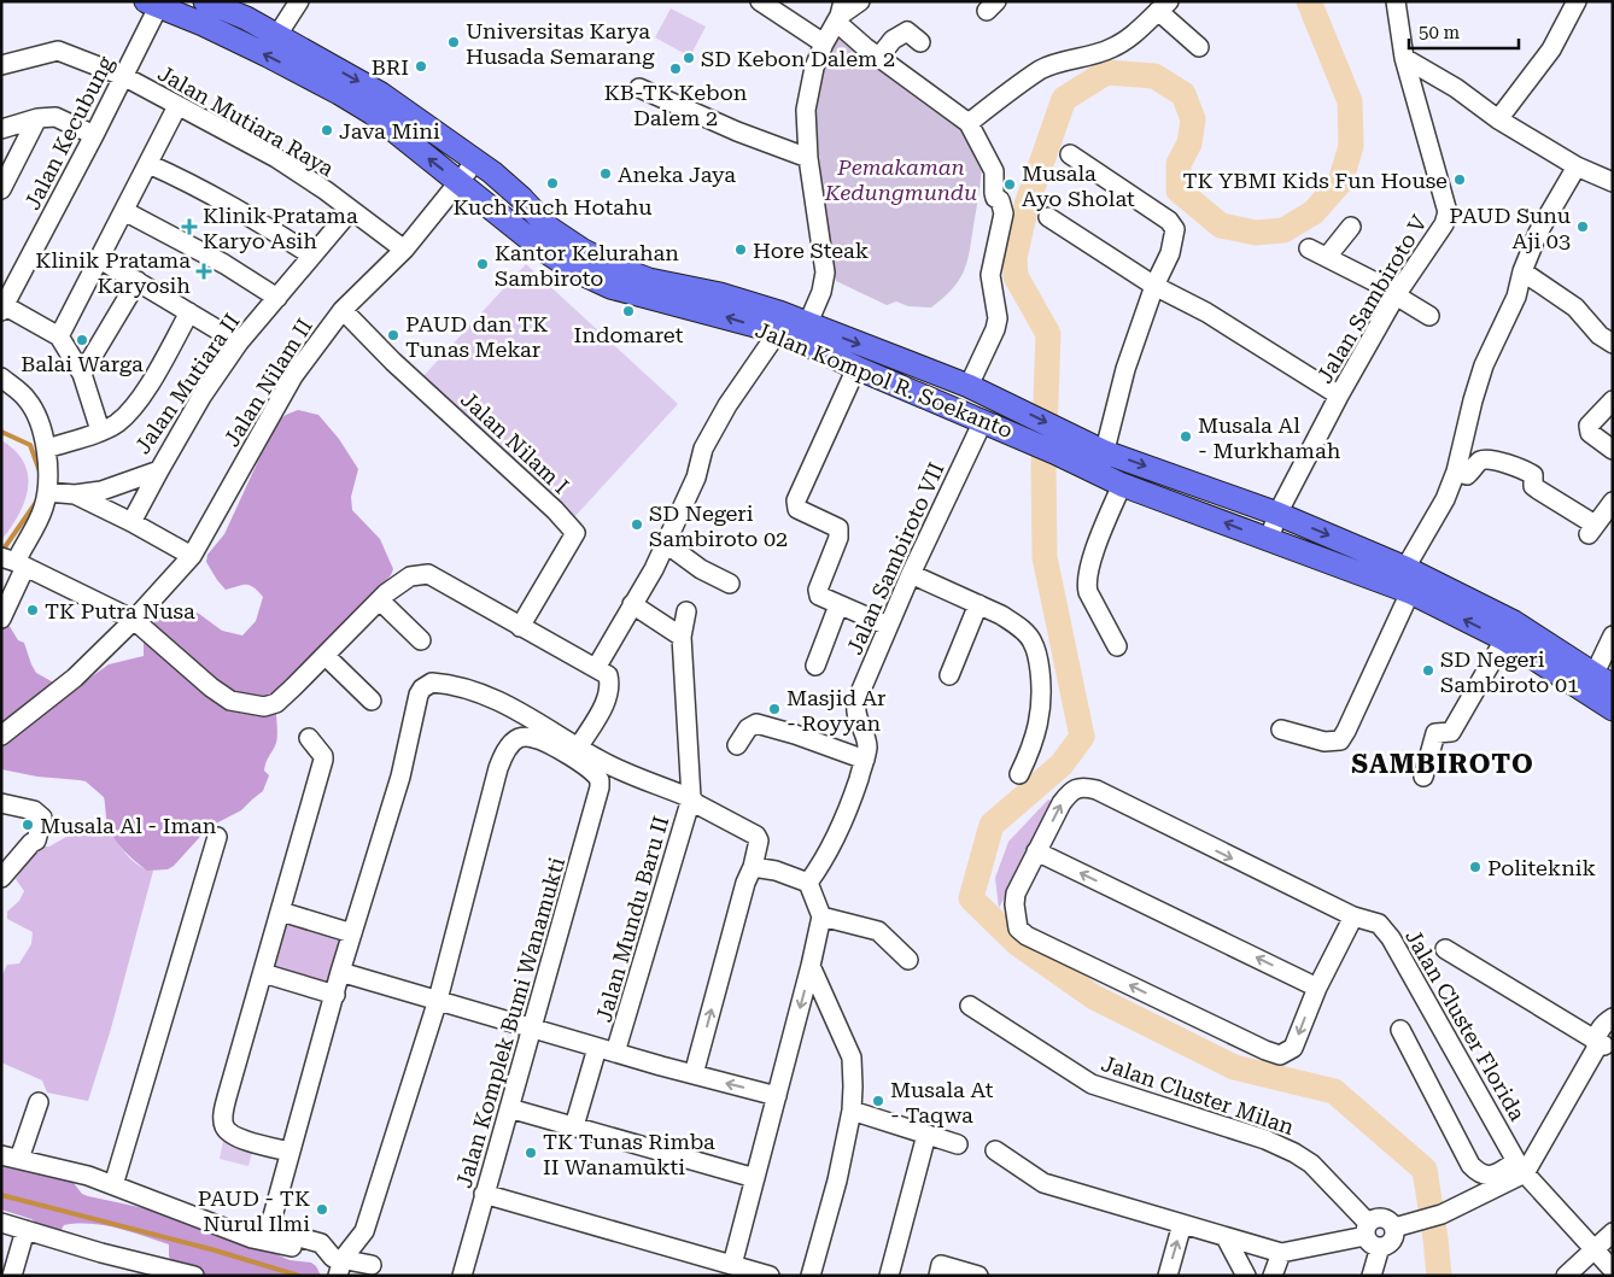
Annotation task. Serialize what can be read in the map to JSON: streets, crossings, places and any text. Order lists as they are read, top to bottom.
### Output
{
  "streets": {
    "main road": ["Jalan Kompol R. Soekanto"],
    "street": [
      "Jalan Mutiara Raya",
      "Jalan Kecubung",
      "Jalan Sambiroto V",
      "Jalan Nilam II",
      "Jalan Mutiara II",
      "Jalan Nilam I",
      "Jalan Sambiroto VII",
      "Jalan Mundu Baru II",
      "Jalan Komplek Bumi Wanamukti",
      "Jalan Cluster Florida",
      "Jalan Cluster Milan"
    ]
  },
  "crossings": [
    ["Jalan Mutiara Raya", "Jalan Kecubung"],
    ["Jalan Mutiara Raya", "Jalan Nilam II"],
    ["Jalan Mutiara Raya", "Jalan Mutiara II"],
    ["Jalan Kecubung", "Jalan Kompol R. Soekanto"],
    ["Jalan Sambiroto V", "Jalan Kompol R. Soekanto"],
    ["Jalan Kompol R. Soekanto", "Jalan Nilam II"],
    ["Jalan Kompol R. Soekanto", "Jalan Sambiroto VII"],
    ["Jalan Nilam II", "Jalan Nilam I"]
  ],
  "districts": ["SAMBIROTO"],
  "parks": ["Pemakaman Kedungmundu"],
  "places": {
    "other": [
      "Universitas Karya Husada Semarang",
      "SD Kebon Dalem 2",
      "BRI",
      "KB-TK Kebon Dalem 2",
      "Java Mini",
      "Aneka Jaya",
      "TK YBMI Kids Fun House",
      "Kuch Kuch Hotahu",
      "Musala Ayo Sholat",
      "PAUD Sunu Aji 03",
      "Hore Steak",
      "Kantor Kelurahan Sambiroto",
      "Indomaret",
      "PAUD dan TK Tunas Mekar",
      "Balai Warga",
      "Musala Al - Murkhamah",
      "SD Negeri Sambiroto 02",
      "TK Putra Nusa",
      "SD Negeri Sambiroto 01",
      "Masjid Ar - Royyan",
      "Musala Al - Iman",
      "Politeknik",
      "Musala At - Taqwa",
      "TK Tunas Rimba II Wanamukti",
      "PAUD - TK Nurul Ilmi"
    ],
    "health": ["Klinik Pratama Karyo Asih", "Klinik Pratama Karyosih"]
  },
  "scale_bar": "50 m"
}
